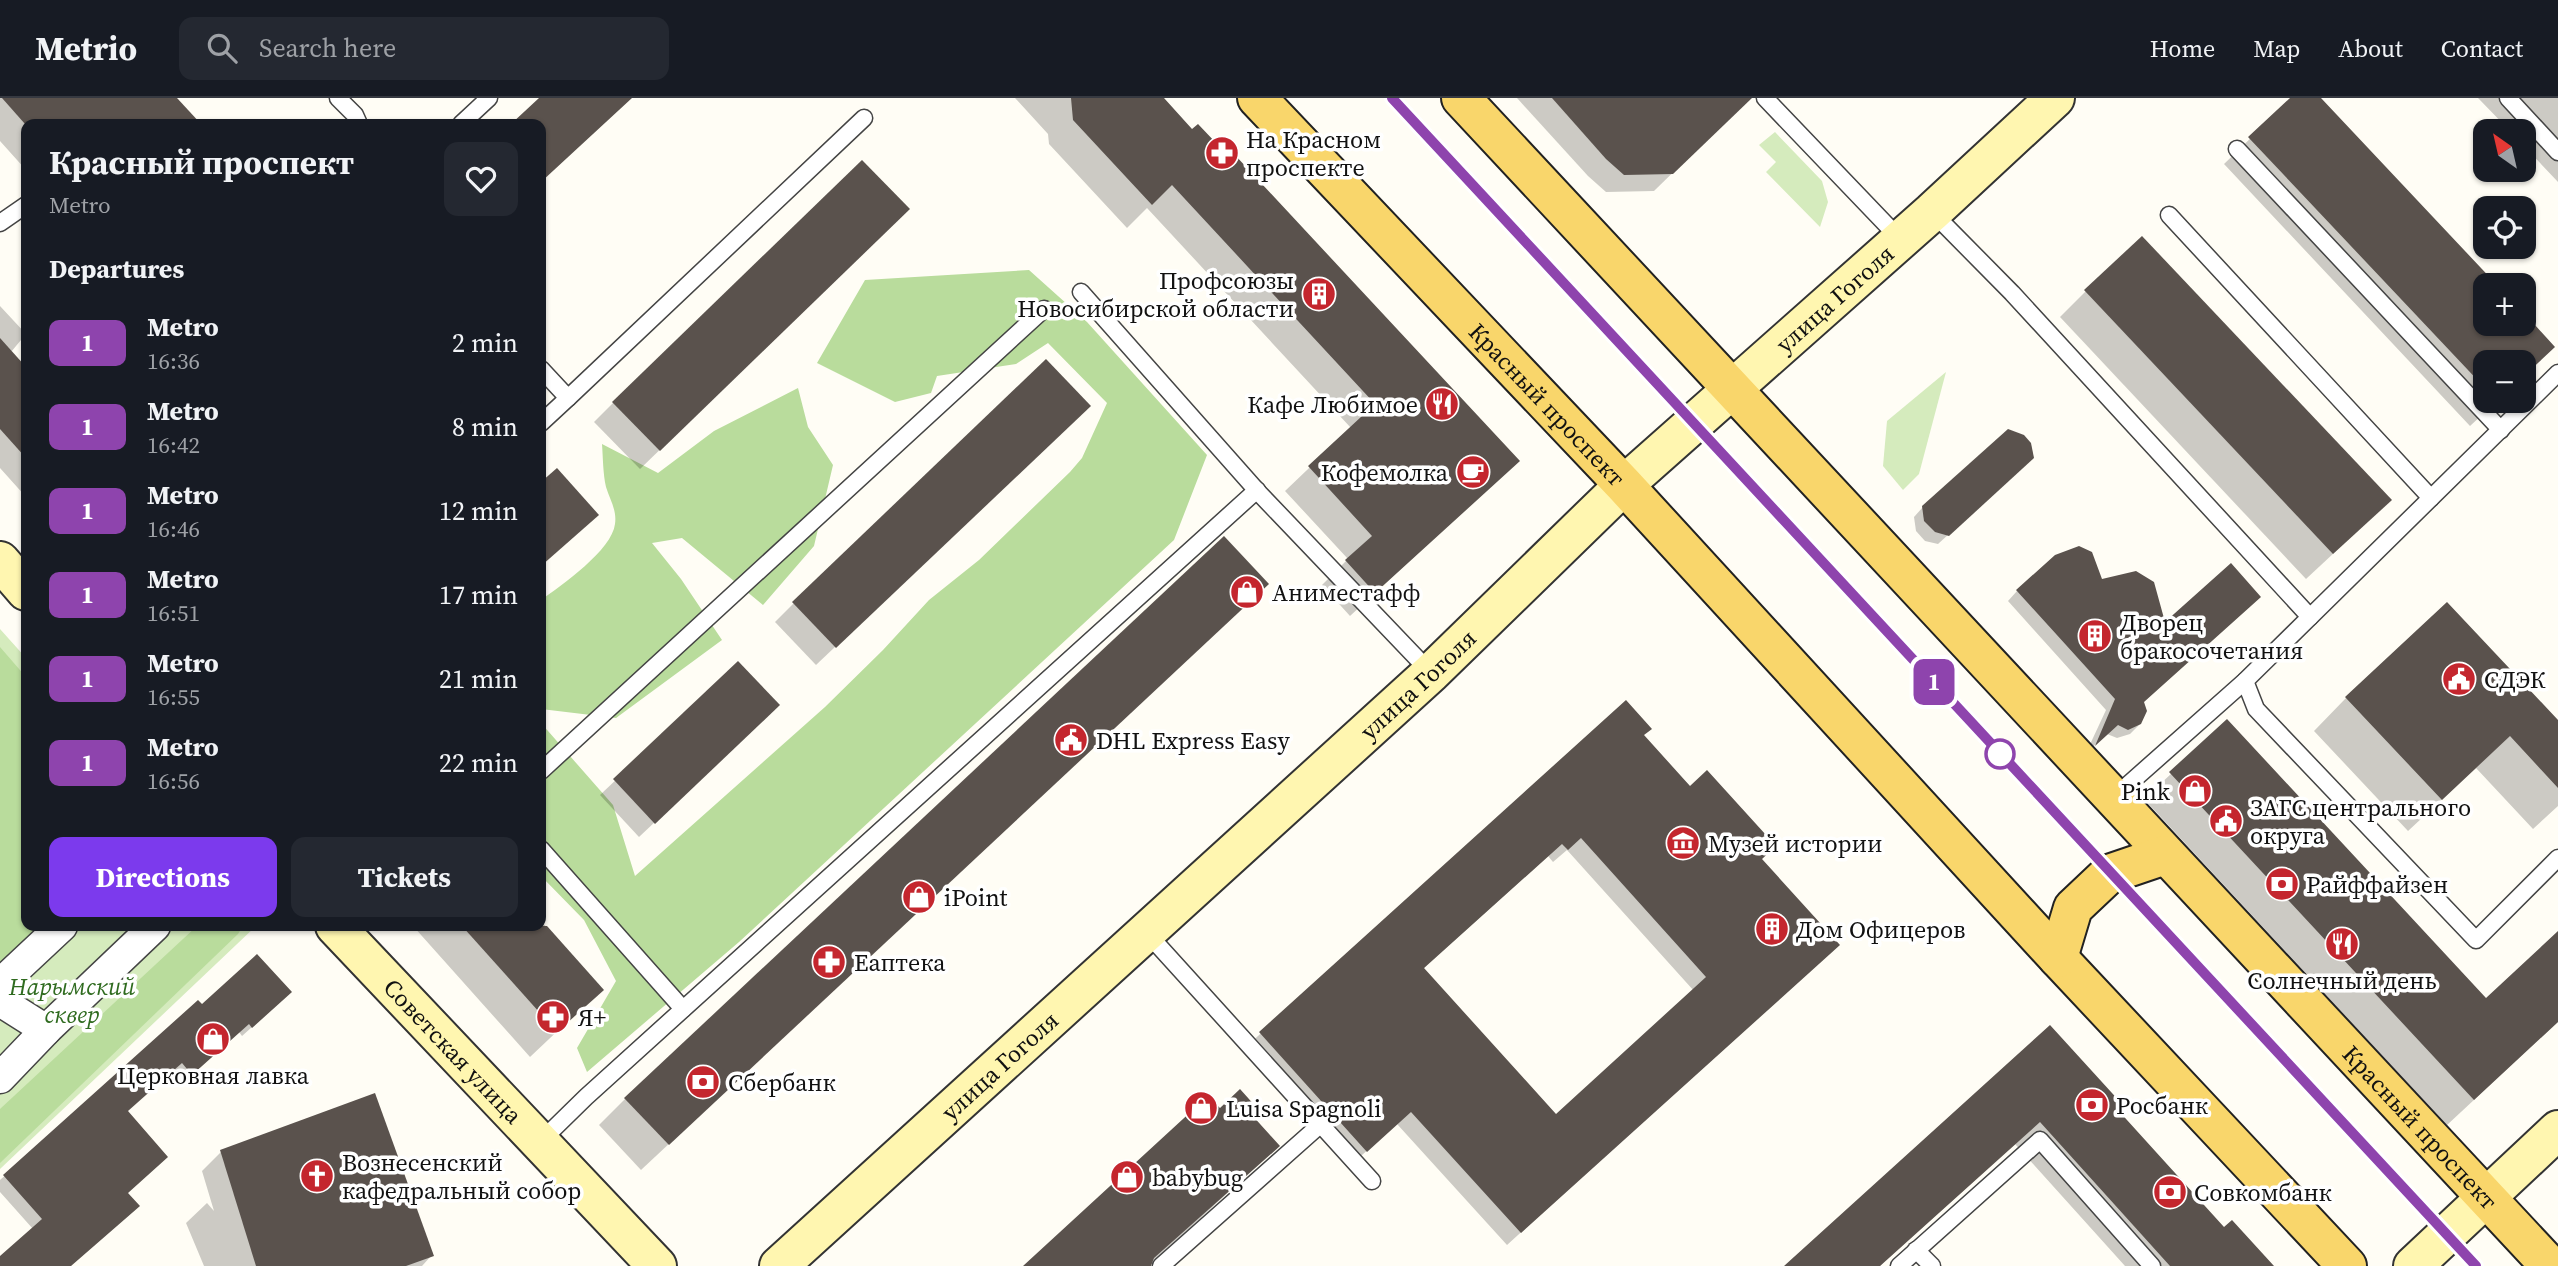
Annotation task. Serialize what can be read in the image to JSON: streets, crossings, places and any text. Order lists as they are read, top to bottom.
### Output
{
  "streets": {
    "main road": ["улица Гоголя", "Красный проспект", "Советская улица"]
  },
  "crossings": [
    ["улица Гоголя", "Красный проспект"]
  ],
  "parks": ["Нарымский сквер"],
  "places": {
    "pharmacy": ["На Красном проспекте", "Еаптека", "Я+"],
    "building": ["Профсоюзы Новосибирской области", "Дворец бракосочетания", "Дом Офицеров"],
    "restaurant": ["Кафе Любимое", "Солнечный день"],
    "cafe": ["Кофемолка"],
    "shop": [
      "Аниместафф",
      "Pink",
      "iPoint",
      "Церковная лавка",
      "Luisa Spagnoli",
      "babybug"
    ],
    "public building": ["СДЭК", "DHL Express Easy", "ЗАГС центрального округа"],
    "museum": ["Музей истории"],
    "bank": [
      "Райффайзен",
      "Сбербанк",
      "Росбанк",
      "Совкомбанк"
    ],
    "church": ["Вознесенский кафедральный собор"]
  },
  "lines": ["metro line 1"],
  "north": "top left",
  "page": {
    "header": "Metrio",
    "search": "Search here",
    "nav": [
      "Home",
      "Map",
      "About",
      "Contact"
    ],
    "on_map": "1",
    "map_buttons": ["+", "−"],
    "heading": [
      ["Красный проспект", "Metro"],
      "Departures"
    ],
    "list": [
      {
        "mark": "1",
        "name": "Metro",
        "note": "16:36",
        "value": "2 min"
      },
      {
        "mark": "1",
        "name": "Metro",
        "note": "16:42",
        "value": "8 min"
      },
      {
        "mark": "1",
        "name": "Metro",
        "note": "16:46",
        "value": "12 min"
      },
      {
        "mark": "1",
        "name": "Metro",
        "note": "16:51",
        "value": "17 min"
      },
      {
        "mark": "1",
        "name": "Metro",
        "note": "16:55",
        "value": "21 min"
      },
      {
        "mark": "1",
        "name": "Metro",
        "note": "16:56",
        "value": "22 min"
      }
    ],
    "buttons": ["Directions", "Tickets"]
  }
}
